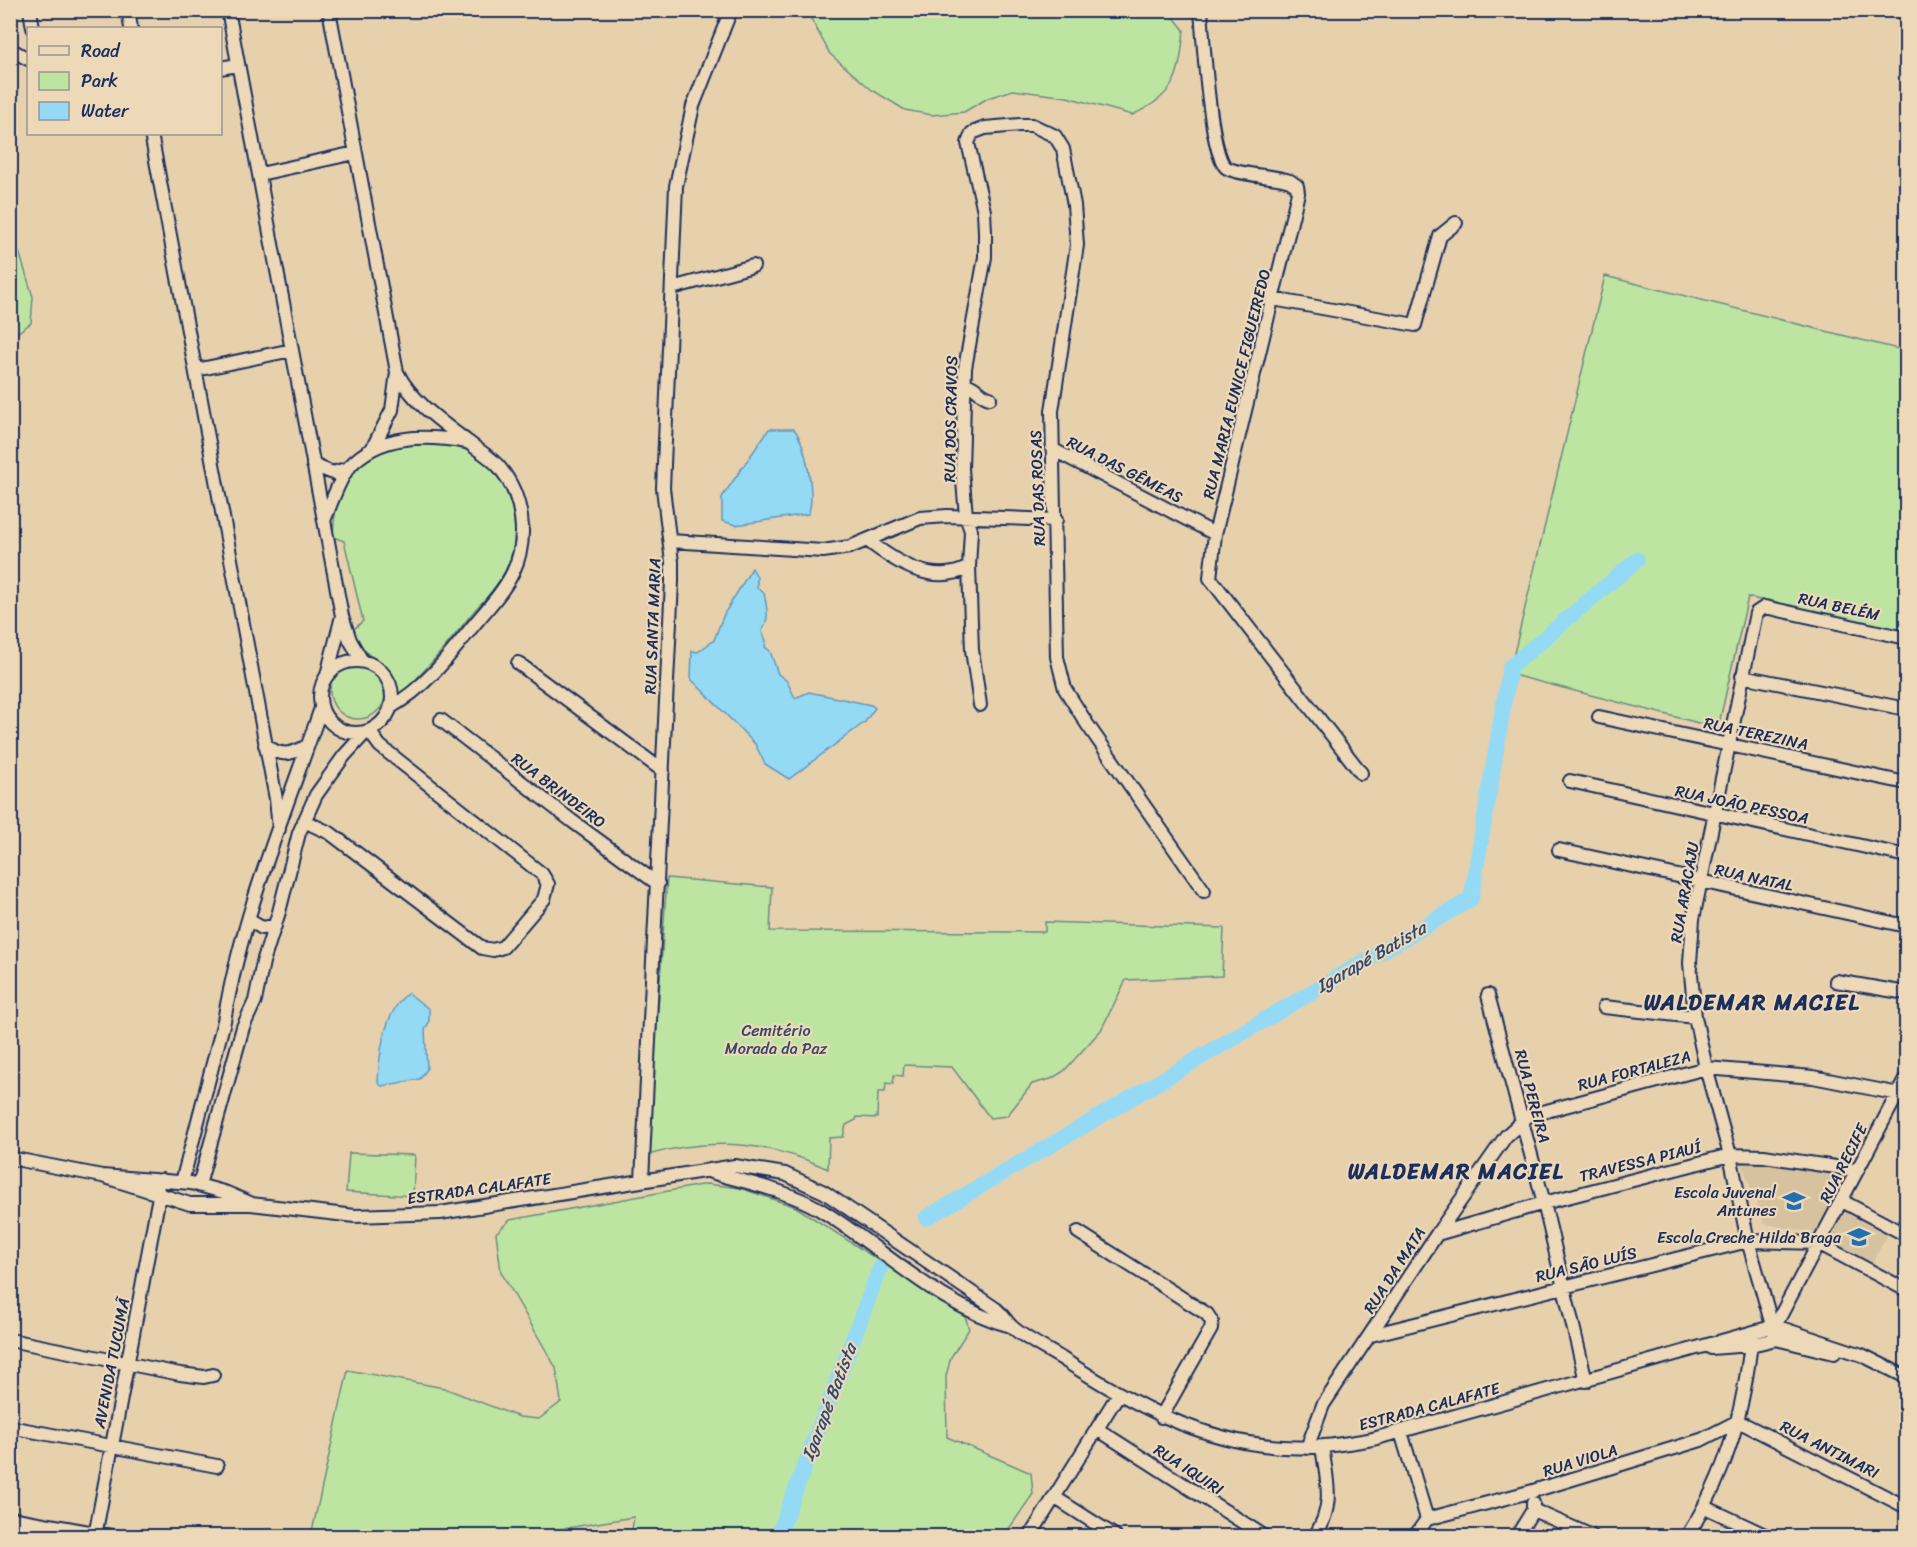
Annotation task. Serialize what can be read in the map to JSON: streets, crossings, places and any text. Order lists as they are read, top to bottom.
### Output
{
  "streets": {
    "street": [
      "RUA MARIA EUNICE FIGUEIREDO",
      "RUA DOS CRAVOS",
      "RUA DAS GÊMEAS",
      "RUA DAS ROSAS",
      "RUA BELÉM",
      "RUA SANTA MARIA",
      "RUA TEREZINA",
      "RUA BRINDEIRO",
      "RUA JOÃO PESSOA",
      "RUA NATAL",
      "RUA ARACAJU",
      "RUA FORTALEZA",
      "RUA PEREIRA",
      "TRAVESSA PIAUÍ",
      "RUA RECIFE",
      "ESTRADA CALAFATE",
      "RUA SÃO LUÍS",
      "RUA DA MATA",
      "AVENIDA TUCUMÃ",
      "RUA ANTIMARI",
      "RUA VIOLA",
      "RUA IQUIRI"
    ]
  },
  "crossings": [
    ["RUA MARIA EUNICE FIGUEIREDO", "RUA DAS GÊMEAS"],
    ["RUA DOS CRAVOS", "RUA DAS ROSAS"],
    ["RUA DAS GÊMEAS", "RUA DAS ROSAS"],
    ["RUA BELÉM", "RUA ARACAJU"],
    ["RUA SANTA MARIA", "RUA BRINDEIRO"],
    ["RUA SANTA MARIA", "ESTRADA CALAFATE"],
    ["RUA TEREZINA", "RUA ARACAJU"],
    ["RUA JOÃO PESSOA", "RUA ARACAJU"],
    ["RUA NATAL", "RUA ARACAJU"],
    ["RUA ARACAJU", "RUA FORTALEZA"],
    ["RUA ARACAJU", "TRAVESSA PIAUÍ"],
    ["RUA ARACAJU", "RUA RECIFE"],
    ["RUA ARACAJU", "ESTRADA CALAFATE"],
    ["RUA ARACAJU", "RUA SÃO LUÍS"],
    ["RUA FORTALEZA", "RUA PEREIRA"],
    ["RUA FORTALEZA", "RUA RECIFE"],
    ["RUA FORTALEZA", "RUA DA MATA"],
    ["RUA PEREIRA", "TRAVESSA PIAUÍ"],
    ["RUA PEREIRA", "ESTRADA CALAFATE"],
    ["RUA PEREIRA", "RUA SÃO LUÍS"],
    ["RUA PEREIRA", "RUA DA MATA"],
    ["TRAVESSA PIAUÍ", "RUA RECIFE"],
    ["TRAVESSA PIAUÍ", "RUA DA MATA"],
    ["RUA RECIFE", "ESTRADA CALAFATE"],
    ["RUA RECIFE", "RUA SÃO LUÍS"],
    ["ESTRADA CALAFATE", "RUA DA MATA"],
    ["ESTRADA CALAFATE", "AVENIDA TUCUMÃ"],
    ["RUA SÃO LUÍS", "RUA DA MATA"],
    ["RUA ANTIMARI", "RUA VIOLA"]
  ],
  "districts": ["WALDEMAR MACIEL", "WALDEMAR MACIEL"],
  "water": ["Igarapé Batista"],
  "parks": ["Cemitério Morada da Paz"],
  "places": {
    "school or university": ["Escola Juvenal Antunes", "Escola Creche Hilda Braga"]
  },
  "legend": ["Road", "Park", "Water"]
}
